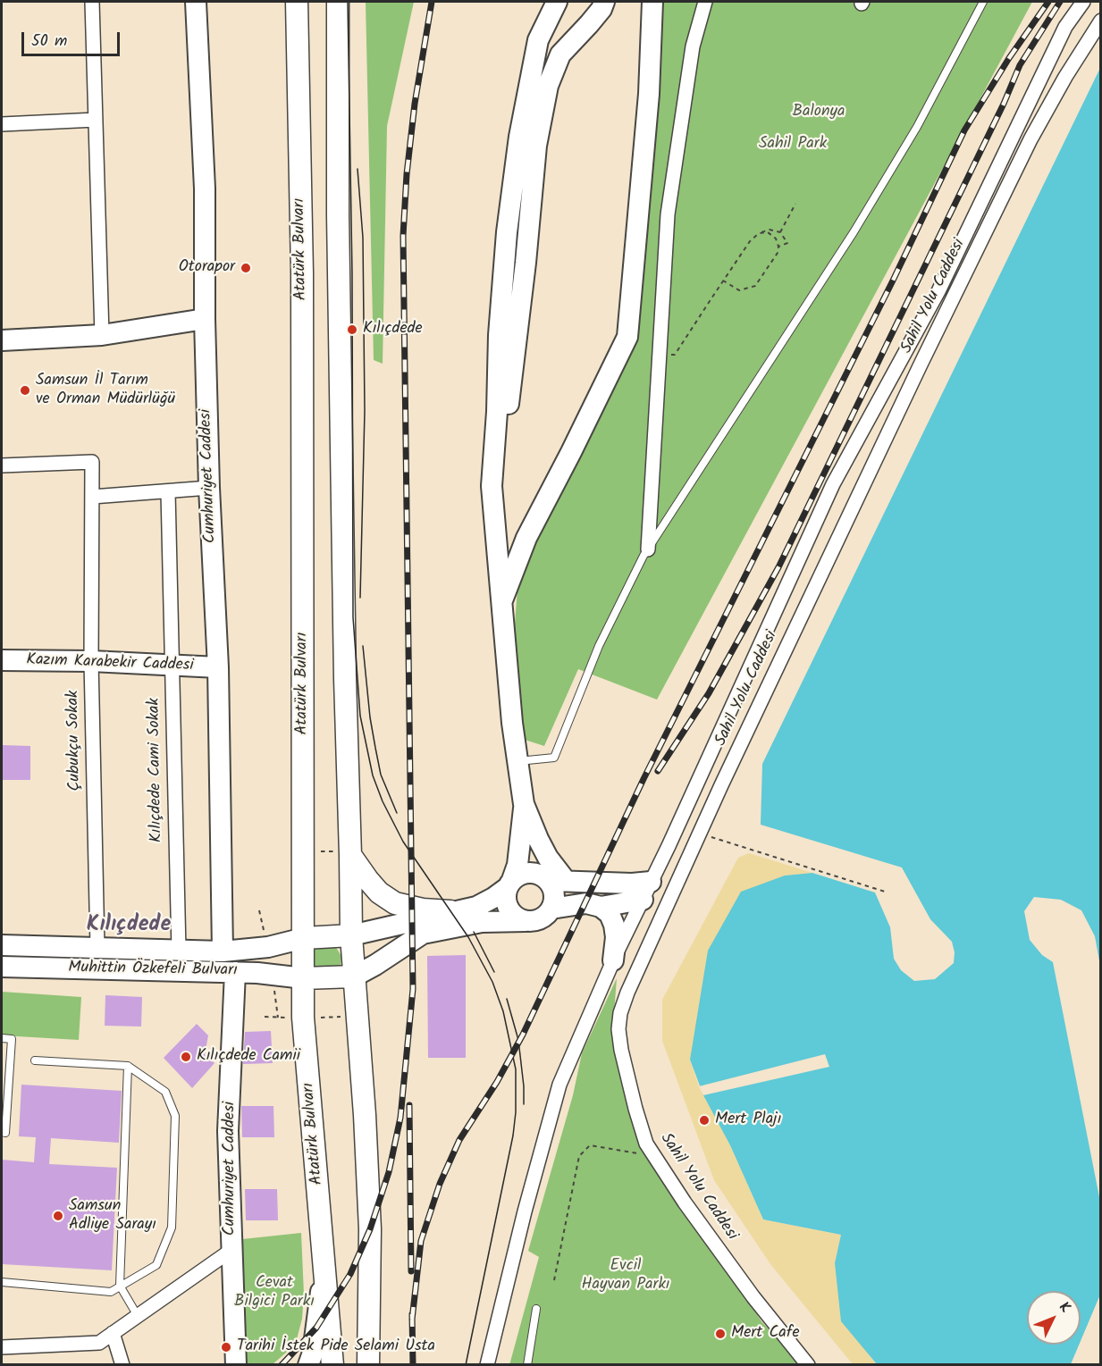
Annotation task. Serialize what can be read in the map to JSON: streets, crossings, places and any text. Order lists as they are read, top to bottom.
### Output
{
  "streets": {
    "main road": [
      "Atatürk Bulvarı",
      "Cumhuriyet Caddesi",
      "Kazım Karabekir Caddesi",
      "Muhittin Özkefeli Bulvarı"
    ],
    "street": ["Sahil Yolu Caddesi", "Çubukçu Sokak", "Kılıçdede Cami Sokak"]
  },
  "crossings": [
    ["Atatürk Bulvarı", "Muhittin Özkefeli Bulvarı"],
    ["Cumhuriyet Caddesi", "Kazım Karabekir Caddesi"],
    ["Cumhuriyet Caddesi", "Muhittin Özkefeli Bulvarı"],
    ["Kazım Karabekir Caddesi", "Çubukçu Sokak"],
    ["Kazım Karabekir Caddesi", "Kılıçdede Cami Sokak"],
    ["Çubukçu Sokak", "Muhittin Özkefeli Bulvarı"],
    ["Kılıçdede Cami Sokak", "Muhittin Özkefeli Bulvarı"]
  ],
  "districts": ["Kılıçdede"],
  "parks": [
    "Balonya",
    "Sahil Park",
    "Evcil Hayvan Parkı",
    "Cevat Bilgici Parkı"
  ],
  "places": [
    "Otorapor",
    "Kılıçdede",
    "Samsun İl Tarım ve Orman Müdürlüğü",
    "Kılıçdede Camii",
    "Mert Plajı",
    "Samsun Adliye Sarayı",
    "Mert Cafe",
    "Tarihi İstek Pide Selami Usta"
  ],
  "scale_bar": "50 m",
  "north": "top right"
}
